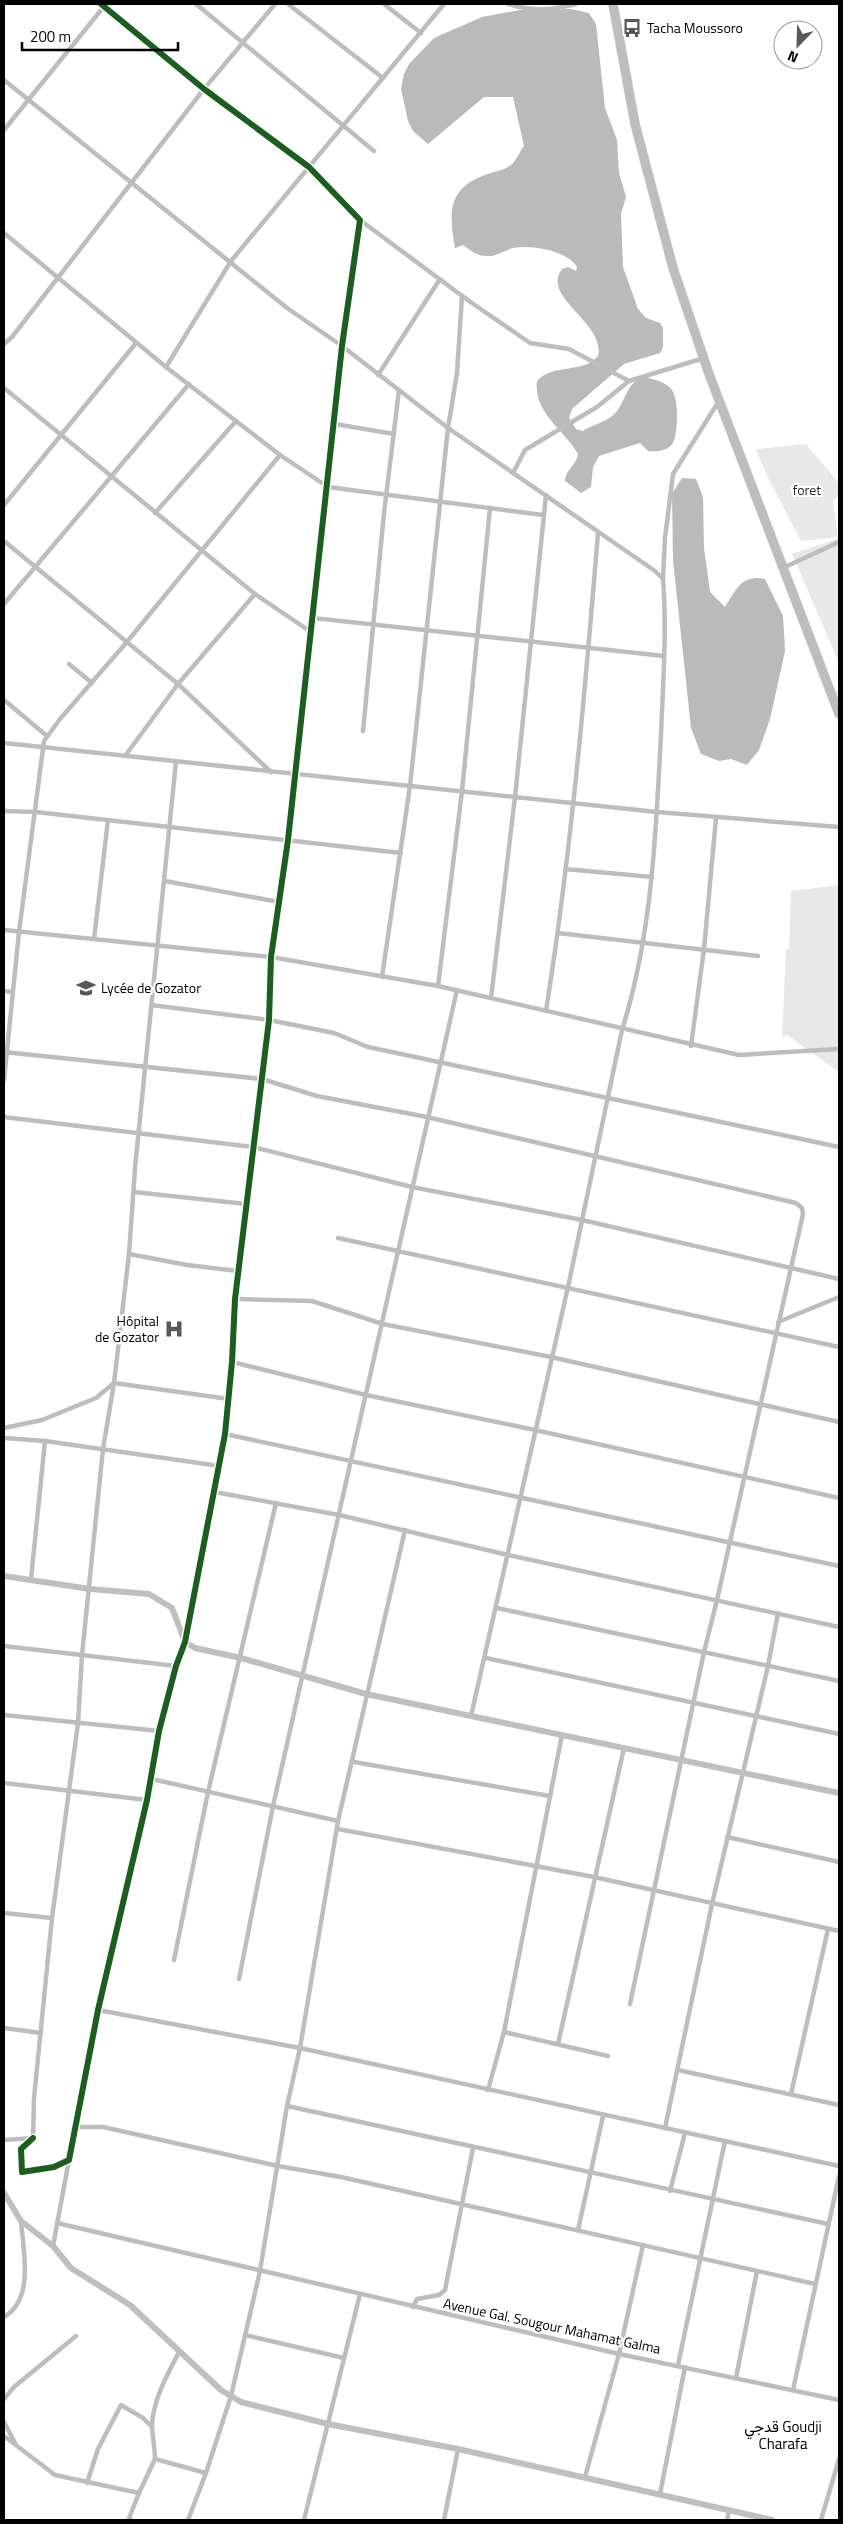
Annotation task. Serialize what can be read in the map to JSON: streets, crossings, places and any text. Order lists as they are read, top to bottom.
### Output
{
  "streets": {
    "street": ["Avenue Gal. Sougour Mahamat Galma"]
  },
  "districts": ["قدجي Goudji Charafa"],
  "parks": ["foret"],
  "places": {
    "bus stop": ["Tacha Moussoro"],
    "school or university": ["Lycée de Gozator"],
    "hospital": ["Hôpital de Gozator"]
  },
  "scale_bar": "200 m",
  "north": "bottom left"
}
